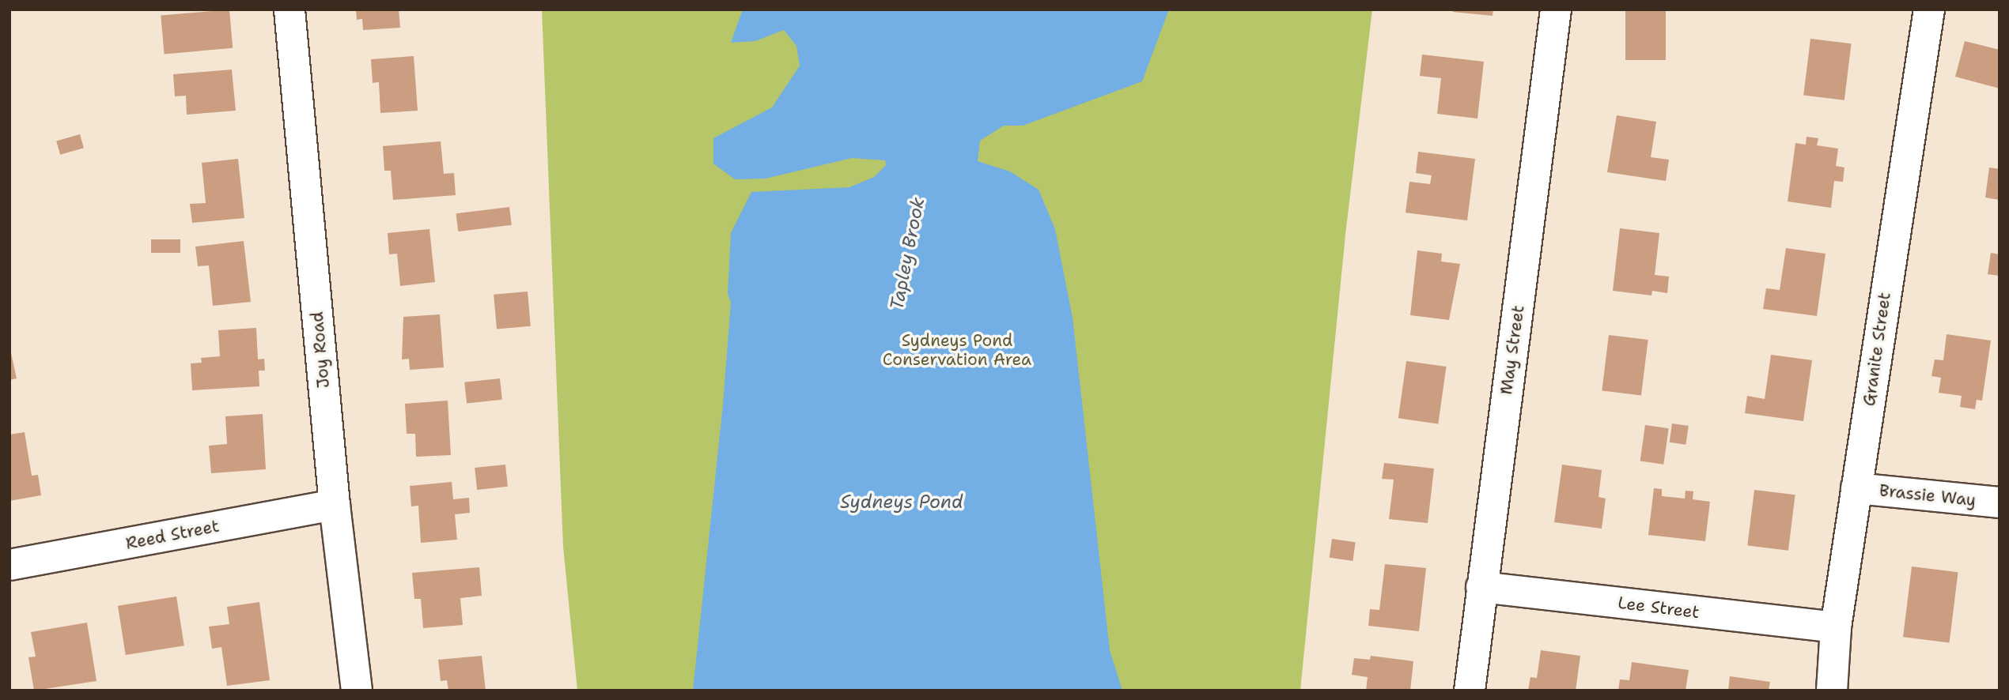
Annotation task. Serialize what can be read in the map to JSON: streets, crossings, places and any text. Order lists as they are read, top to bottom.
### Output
{
  "streets": {
    "street": [
      "Granite Street",
      "Joy Road",
      "May Street",
      "Brassie Way",
      "Reed Street",
      "Lee Street"
    ]
  },
  "crossings": [
    ["Granite Street", "Brassie Way"],
    ["Granite Street", "Lee Street"],
    ["Joy Road", "Reed Street"],
    ["May Street", "Lee Street"]
  ],
  "water": ["Tapley Brook", "Sydneys Pond"],
  "parks": ["Sydneys Pond Conservation Area"]
}
